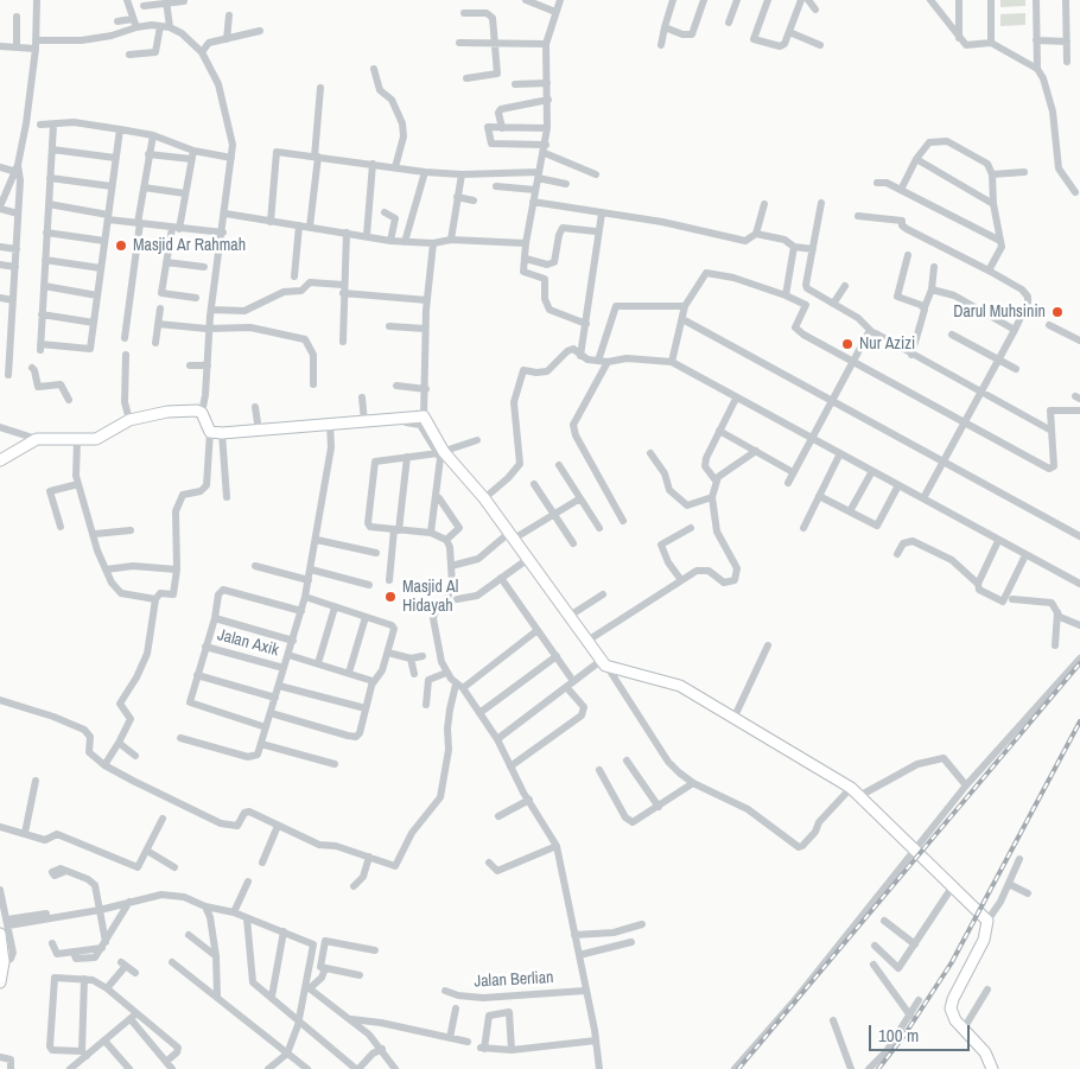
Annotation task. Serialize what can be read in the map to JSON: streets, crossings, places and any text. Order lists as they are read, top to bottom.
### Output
{
  "streets": {
    "street": ["Jalan Axik", "Jalan Berlian"]
  },
  "places": [
    "Masjid Ar Rahmah",
    "Darul Muhsinin",
    "Nur Azizi",
    "Masjid Al Hidayah"
  ],
  "scale_bar": "100 m"
}
